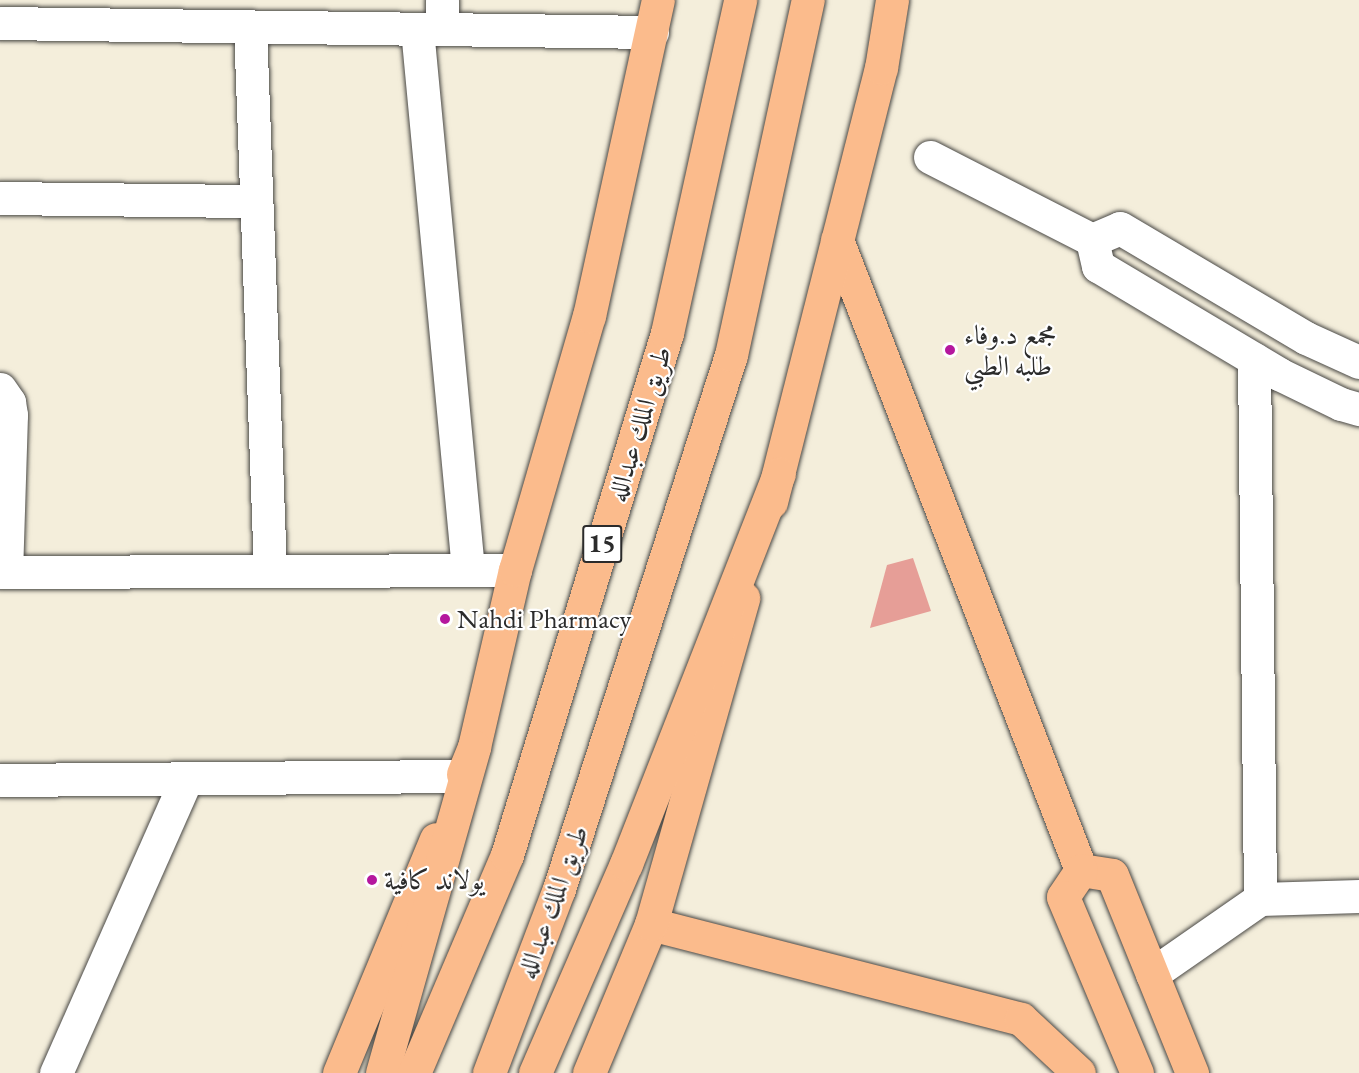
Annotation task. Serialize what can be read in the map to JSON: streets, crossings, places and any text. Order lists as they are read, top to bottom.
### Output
{
  "streets": {
    "main road": ["طريق الملك عبدالله", "15"]
  },
  "places": ["مجمع د.وفاء طلبه الطبي", "Nahdi Pharmacy", "يولاند كافية"]
}
